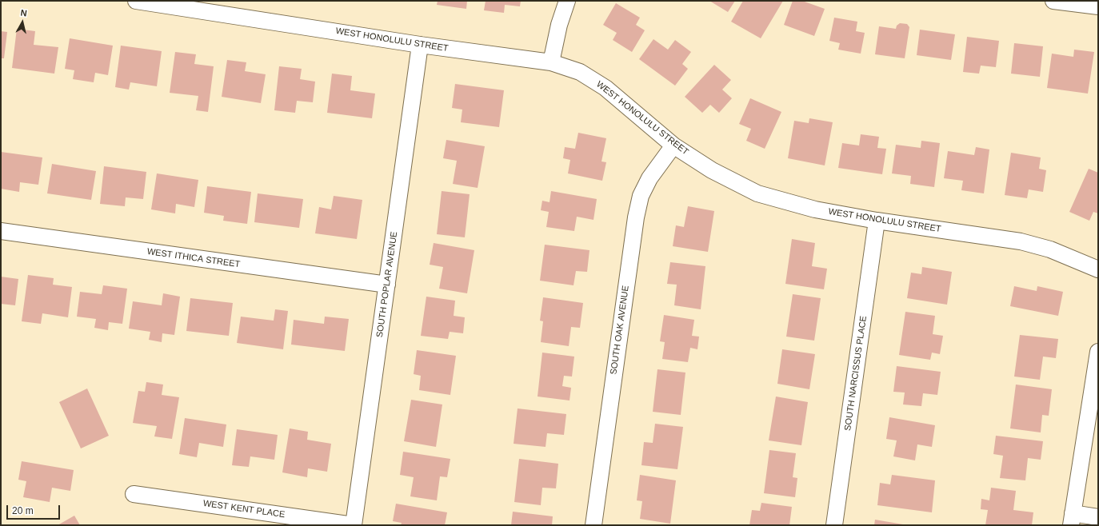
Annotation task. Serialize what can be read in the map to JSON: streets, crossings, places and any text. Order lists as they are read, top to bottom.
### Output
{
  "streets": {
    "street": [
      "WEST HONOLULU STREET",
      "WEST ITHICA STREET",
      "SOUTH POPLAR AVENUE",
      "SOUTH OAK AVENUE",
      "SOUTH NARCISSUS PLACE",
      "WEST KENT PLACE"
    ]
  },
  "crossings": [
    ["WEST HONOLULU STREET", "SOUTH POPLAR AVENUE"],
    ["WEST HONOLULU STREET", "SOUTH OAK AVENUE"],
    ["WEST HONOLULU STREET", "SOUTH NARCISSUS PLACE"],
    ["WEST ITHICA STREET", "SOUTH POPLAR AVENUE"],
    ["SOUTH POPLAR AVENUE", "WEST KENT PLACE"]
  ],
  "scale_bar": "20 m",
  "north": "top"
}
